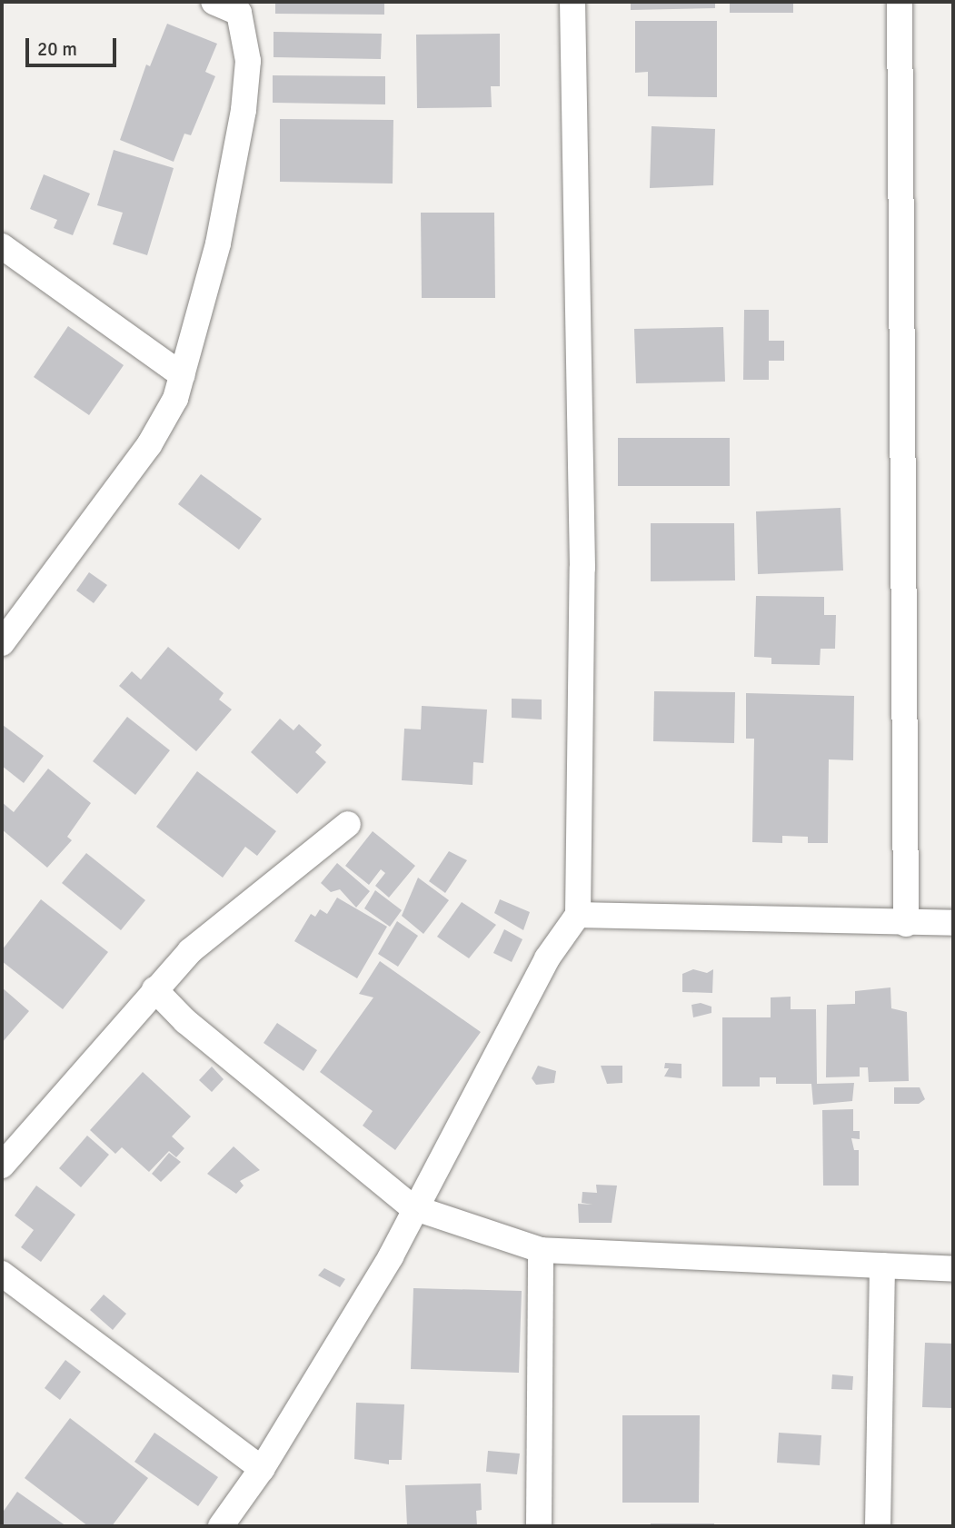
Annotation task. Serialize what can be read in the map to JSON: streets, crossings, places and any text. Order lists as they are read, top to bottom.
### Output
{
  "scale_bar": "20 m"
}
